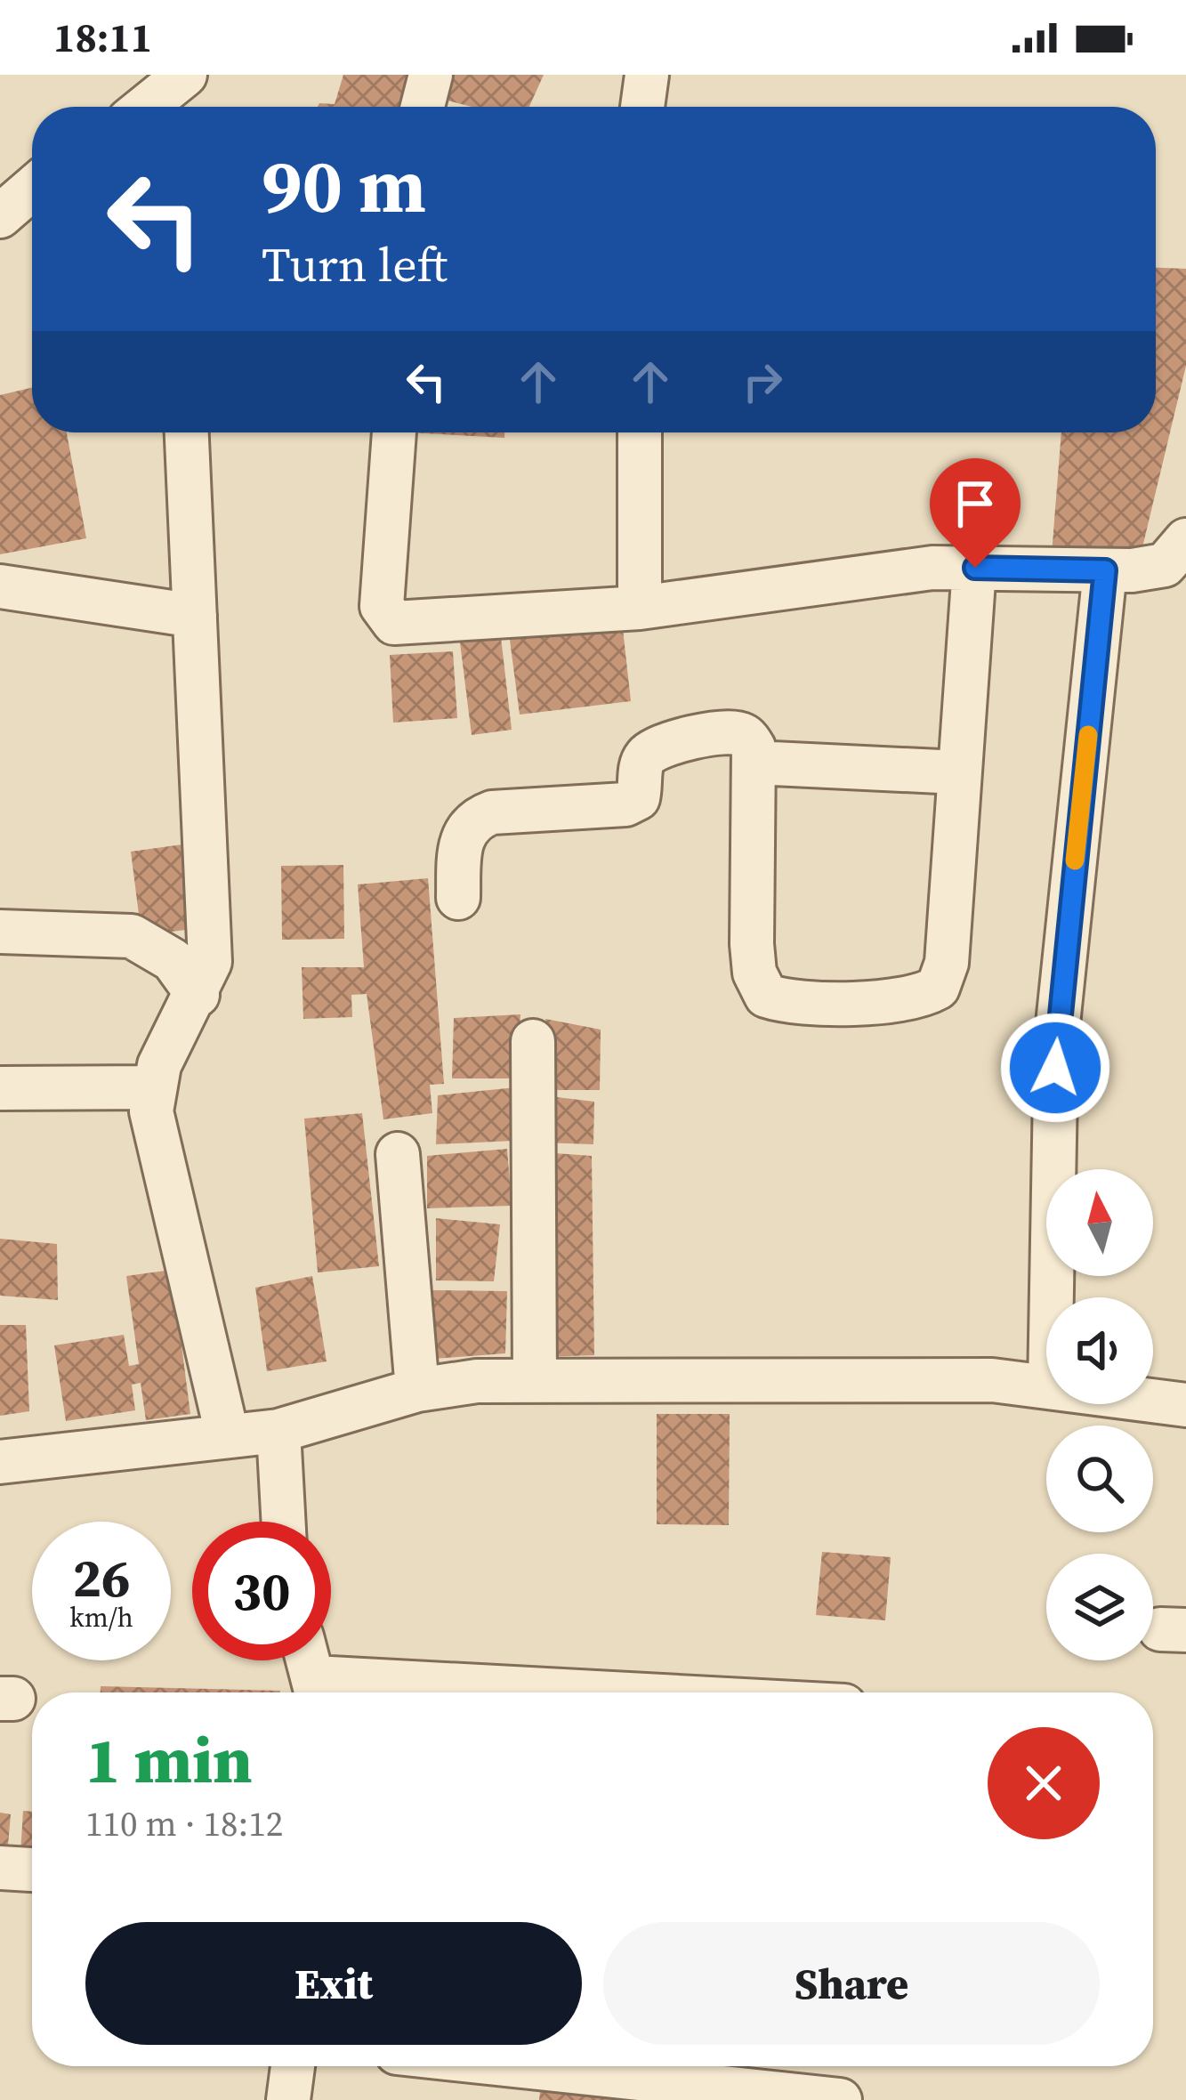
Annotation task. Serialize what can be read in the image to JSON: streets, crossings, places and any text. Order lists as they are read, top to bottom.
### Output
{
  "north": "top",
  "page": {
    "status": "18:11",
    "turn": ["90 m", "Turn left"],
    "speed": "26 km/h",
    "limit": "30",
    "heading": ["1 min", "110 m · 18:12"],
    "buttons": ["Exit", "Share"]
  }
}
